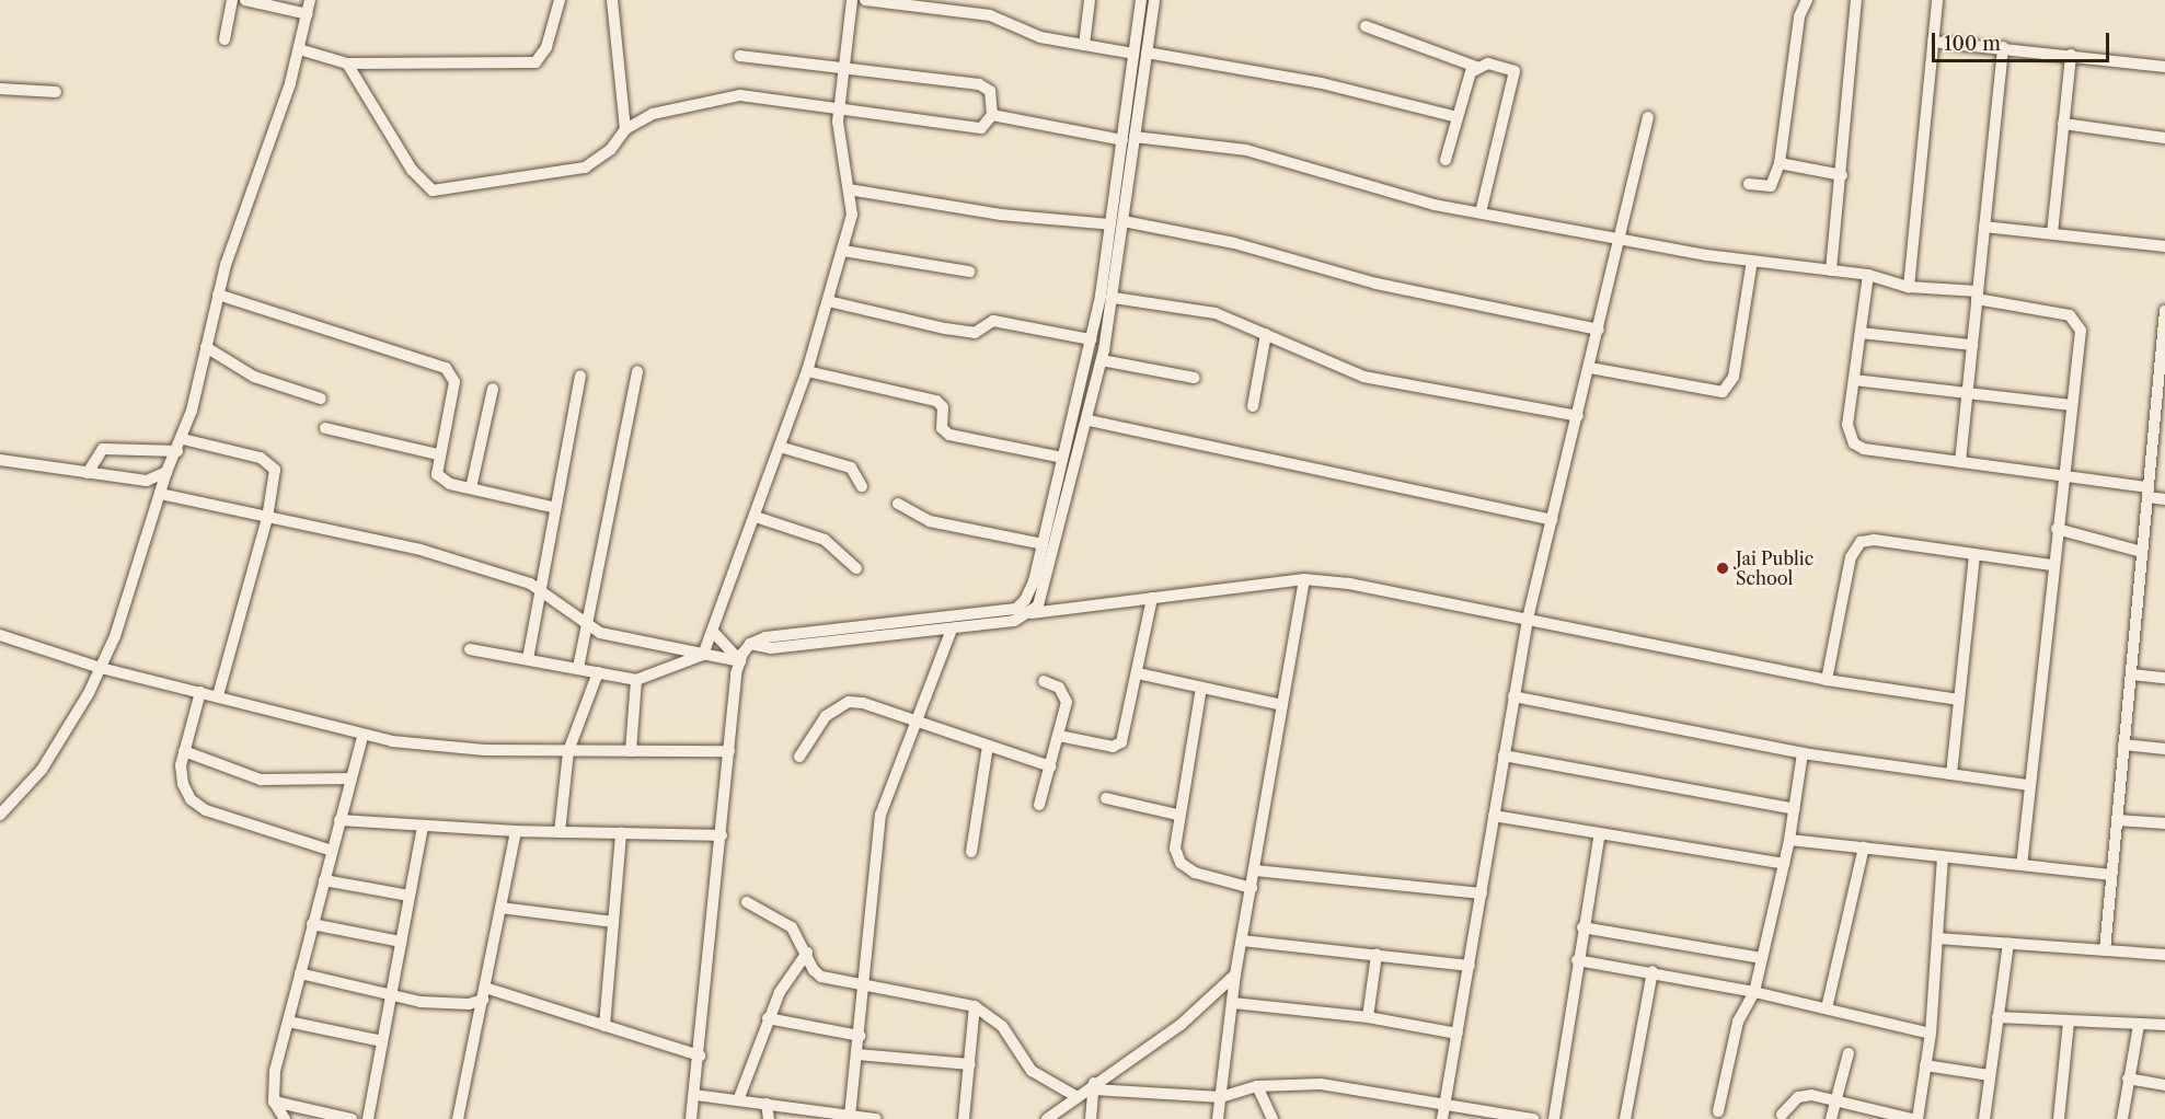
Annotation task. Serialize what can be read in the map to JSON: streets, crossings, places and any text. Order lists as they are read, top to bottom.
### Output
{
  "places": ["Jai Public School"],
  "scale_bar": "100 m"
}
